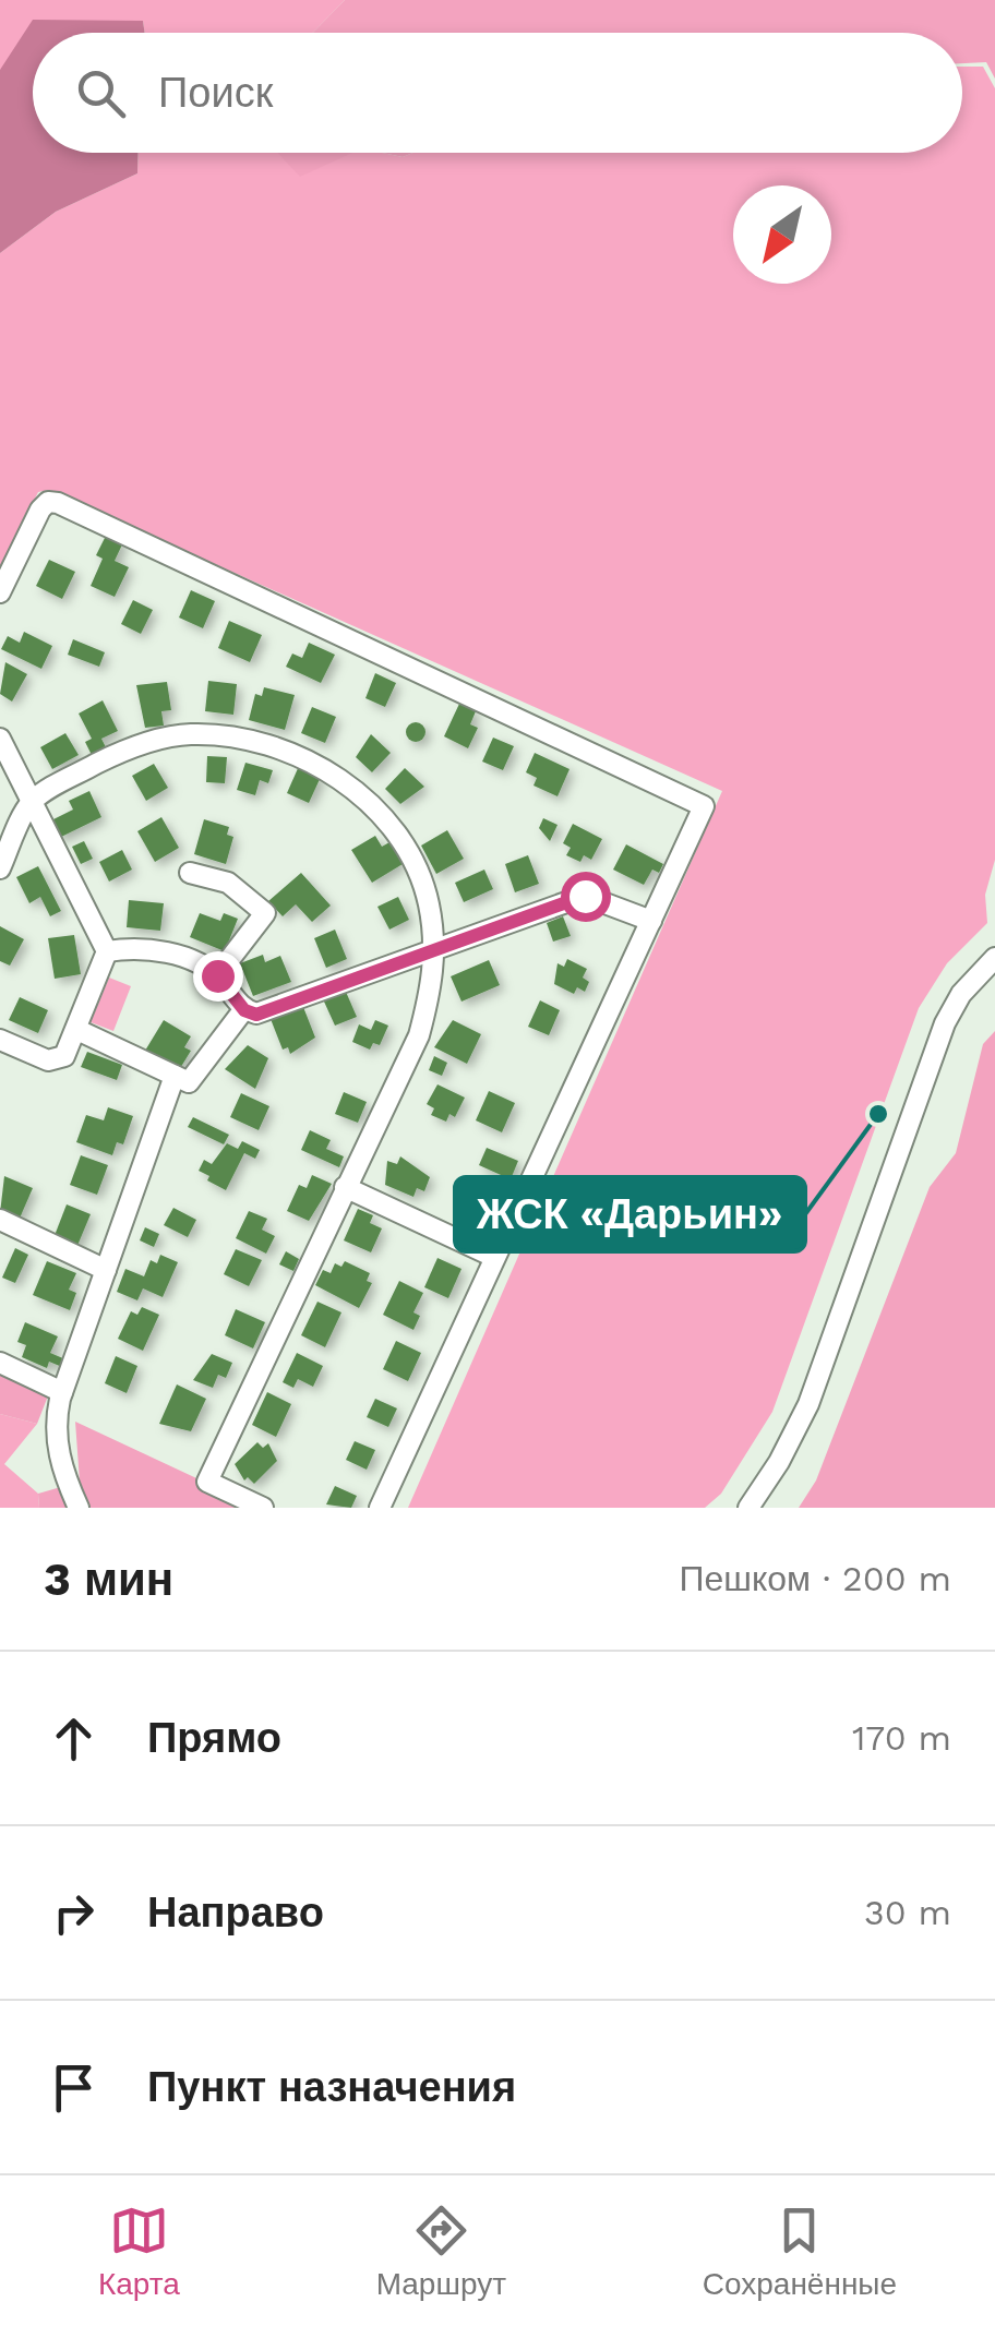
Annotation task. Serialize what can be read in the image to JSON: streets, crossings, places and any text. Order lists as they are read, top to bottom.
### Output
{
  "places": ["ЖСК «Дарьин»"],
  "north": "bottom left",
  "page": {
    "search": "Поиск",
    "heading": ["3 мин", "Пешком · 200 m"],
    "list": [
      ["Прямо", "170 m"],
      ["Направо", "30 m"],
      "Пункт назначения"
    ],
    "nav": ["Карта", "Маршрут", "Сохранённые"]
  }
}
